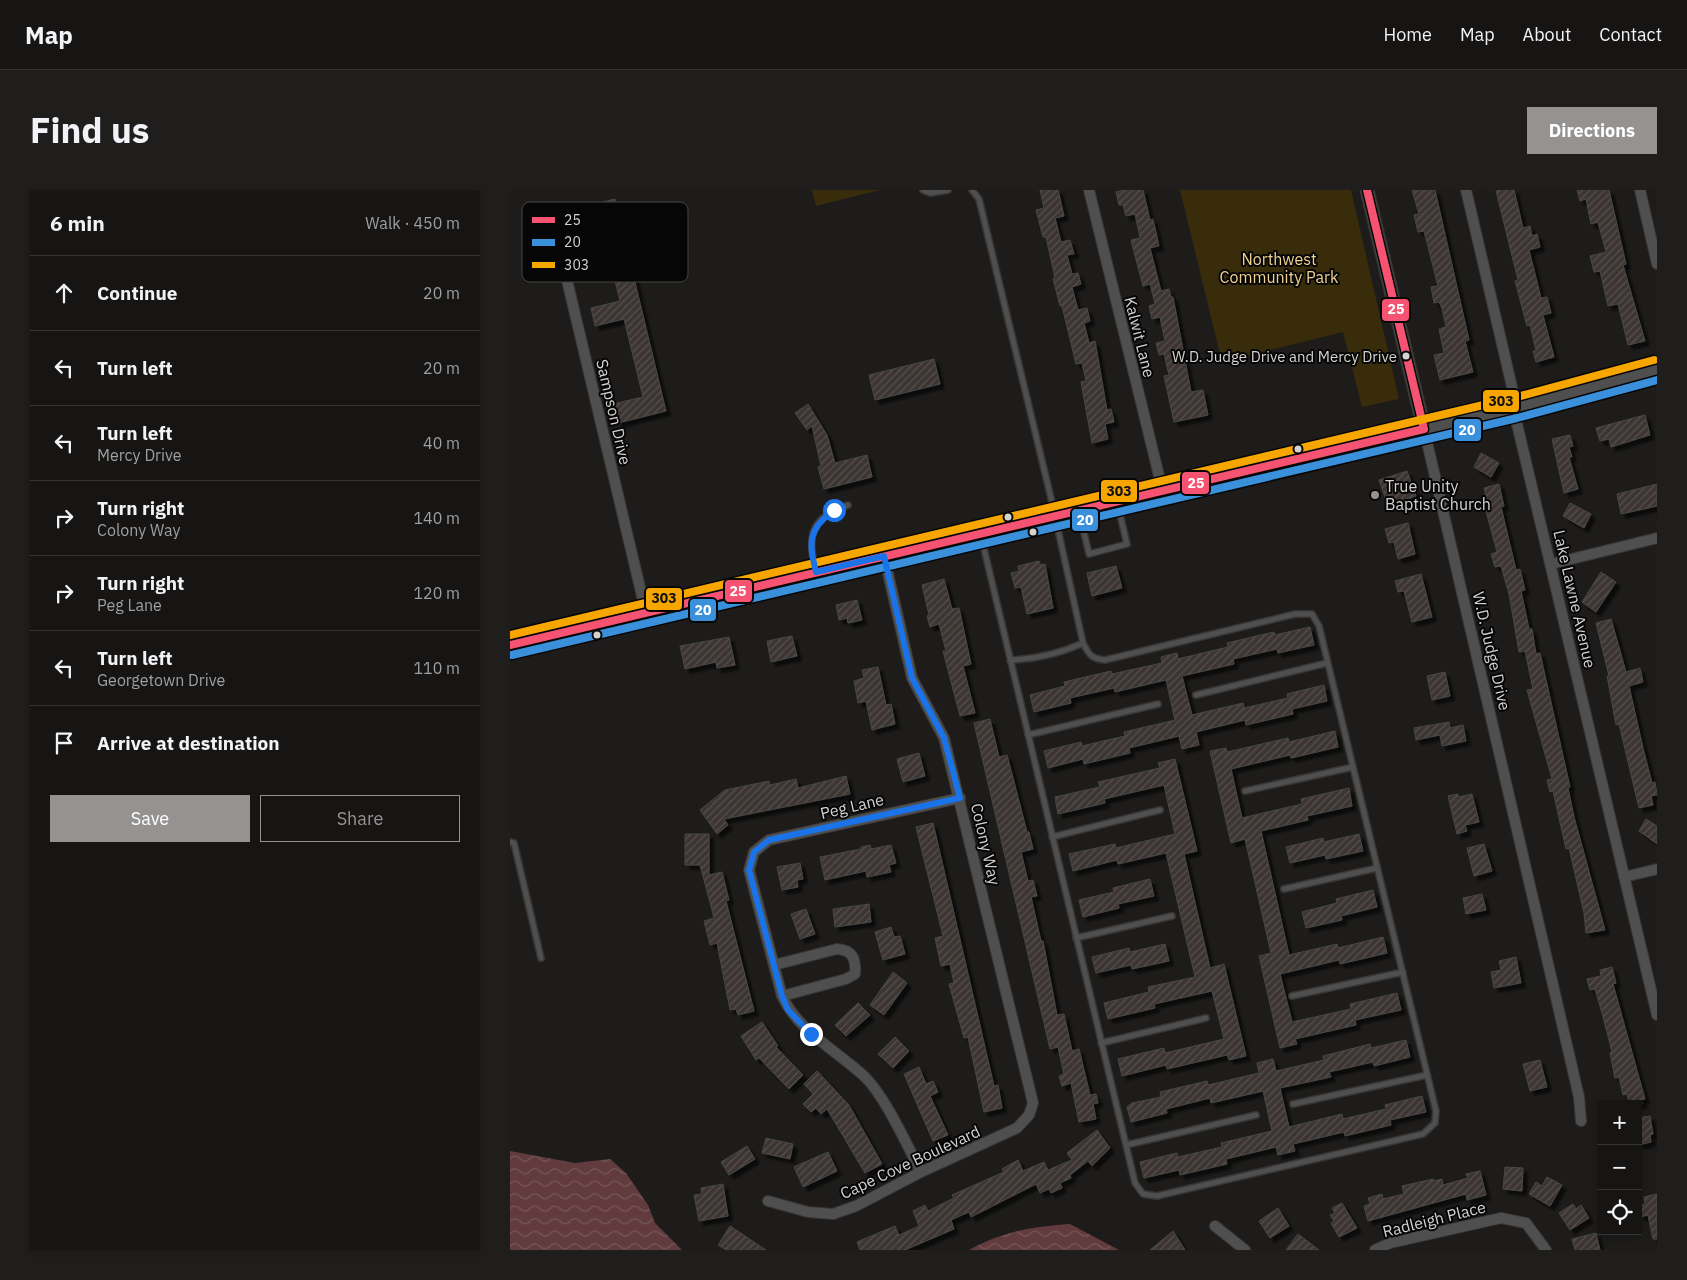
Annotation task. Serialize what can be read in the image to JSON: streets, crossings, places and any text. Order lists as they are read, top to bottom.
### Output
{
  "streets": {
    "street": [
      "Kalwit Lane",
      "Sampson Drive",
      "Lake Lawne Avenue",
      "W.D. Judge Drive",
      "Peg Lane",
      "Colony Way",
      "Cape Cove Boulevard",
      "Radleigh Place"
    ]
  },
  "crossings": [
    ["Peg Lane", "Colony Way"],
    ["Colony Way", "Cape Cove Boulevard"]
  ],
  "parks": ["Northwest Community Park"],
  "places": ["W.D. Judge Drive and Mercy Drive", "True Unity Baptist Church"],
  "lines": ["transit line 25", "transit line 303", "transit line 20"],
  "legend": ["25", "20", "303"],
  "page": {
    "header": "Map",
    "nav": [
      "Home",
      "Map",
      "About",
      "Contact"
    ],
    "title": "Find us",
    "buttons": [
      "Directions",
      ["Save", "Share"]
    ],
    "heading": ["6 min", "Walk · 450 m"],
    "list": [
      ["Continue", "20 m"],
      ["Turn left", "20 m"],
      ["Turn left", "Mercy Drive", "40 m"],
      ["Turn right", "Colony Way", "140 m"],
      ["Turn right", "Peg Lane", "120 m"],
      ["Turn left", "Georgetown Drive", "110 m"],
      "Arrive at destination"
    ],
    "map_buttons": ["+", "−"]
  }
}
